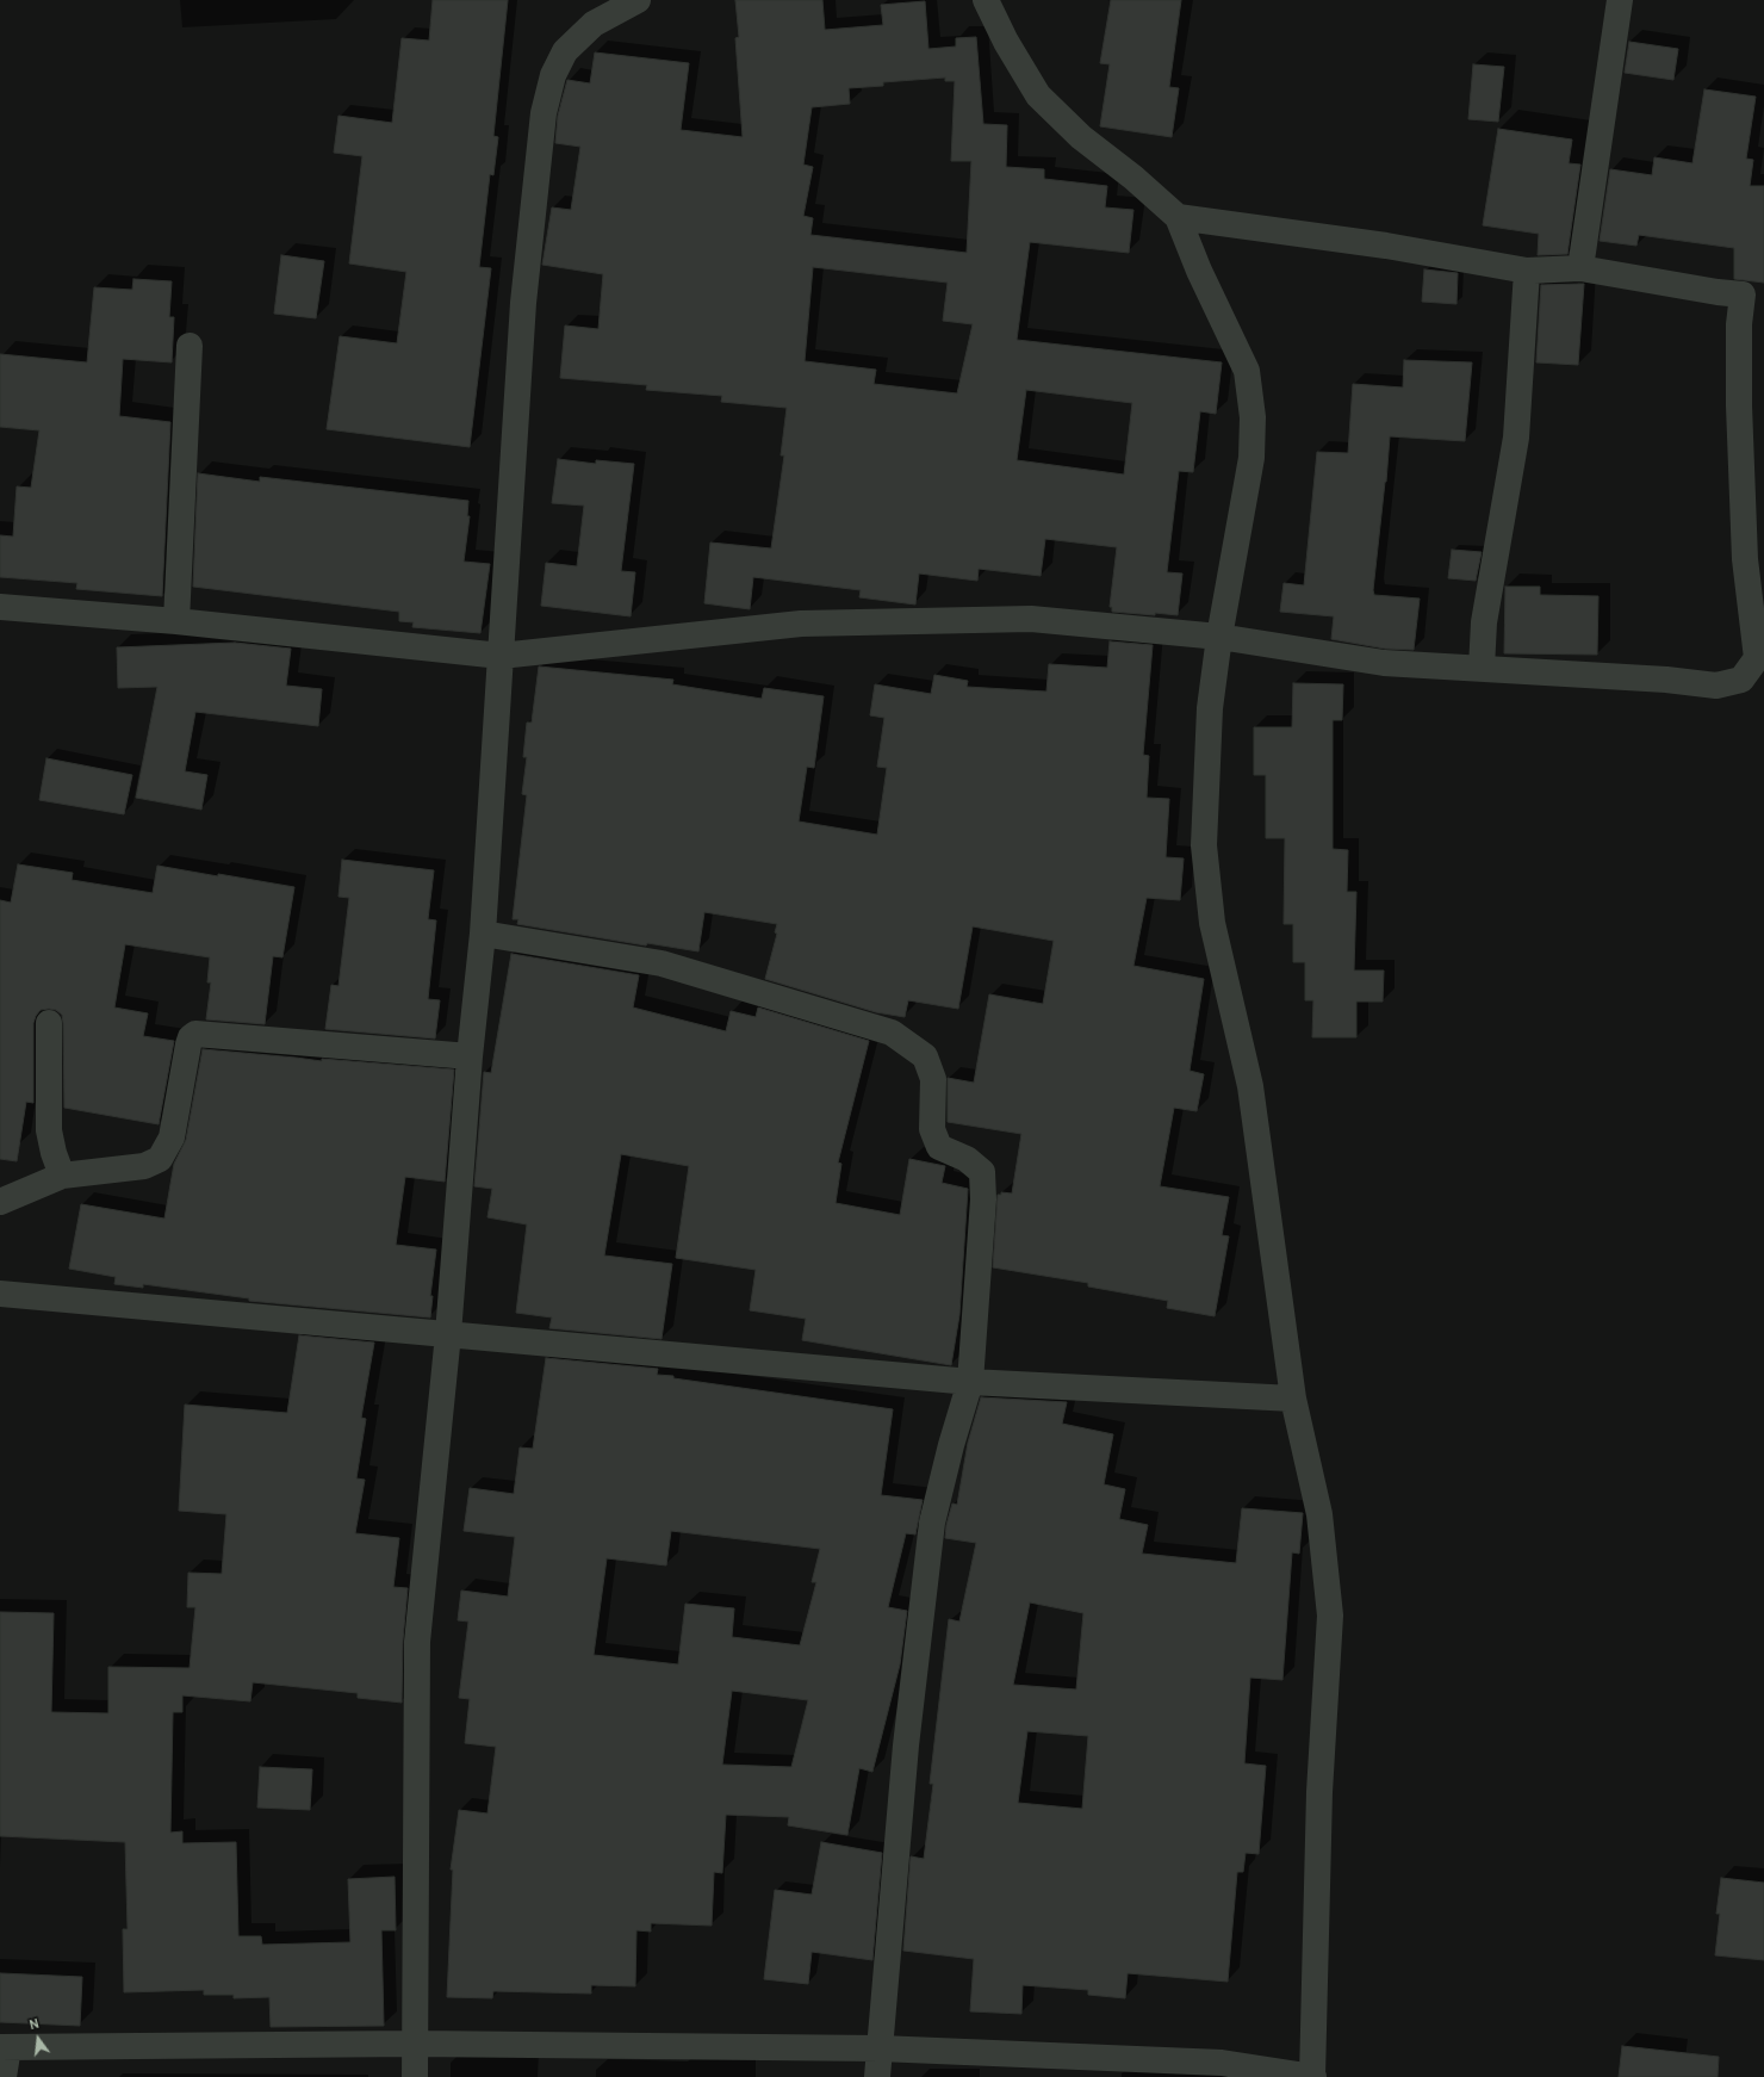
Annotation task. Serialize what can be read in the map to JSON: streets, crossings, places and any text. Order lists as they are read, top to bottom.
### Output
{
  "north": "top"
}
